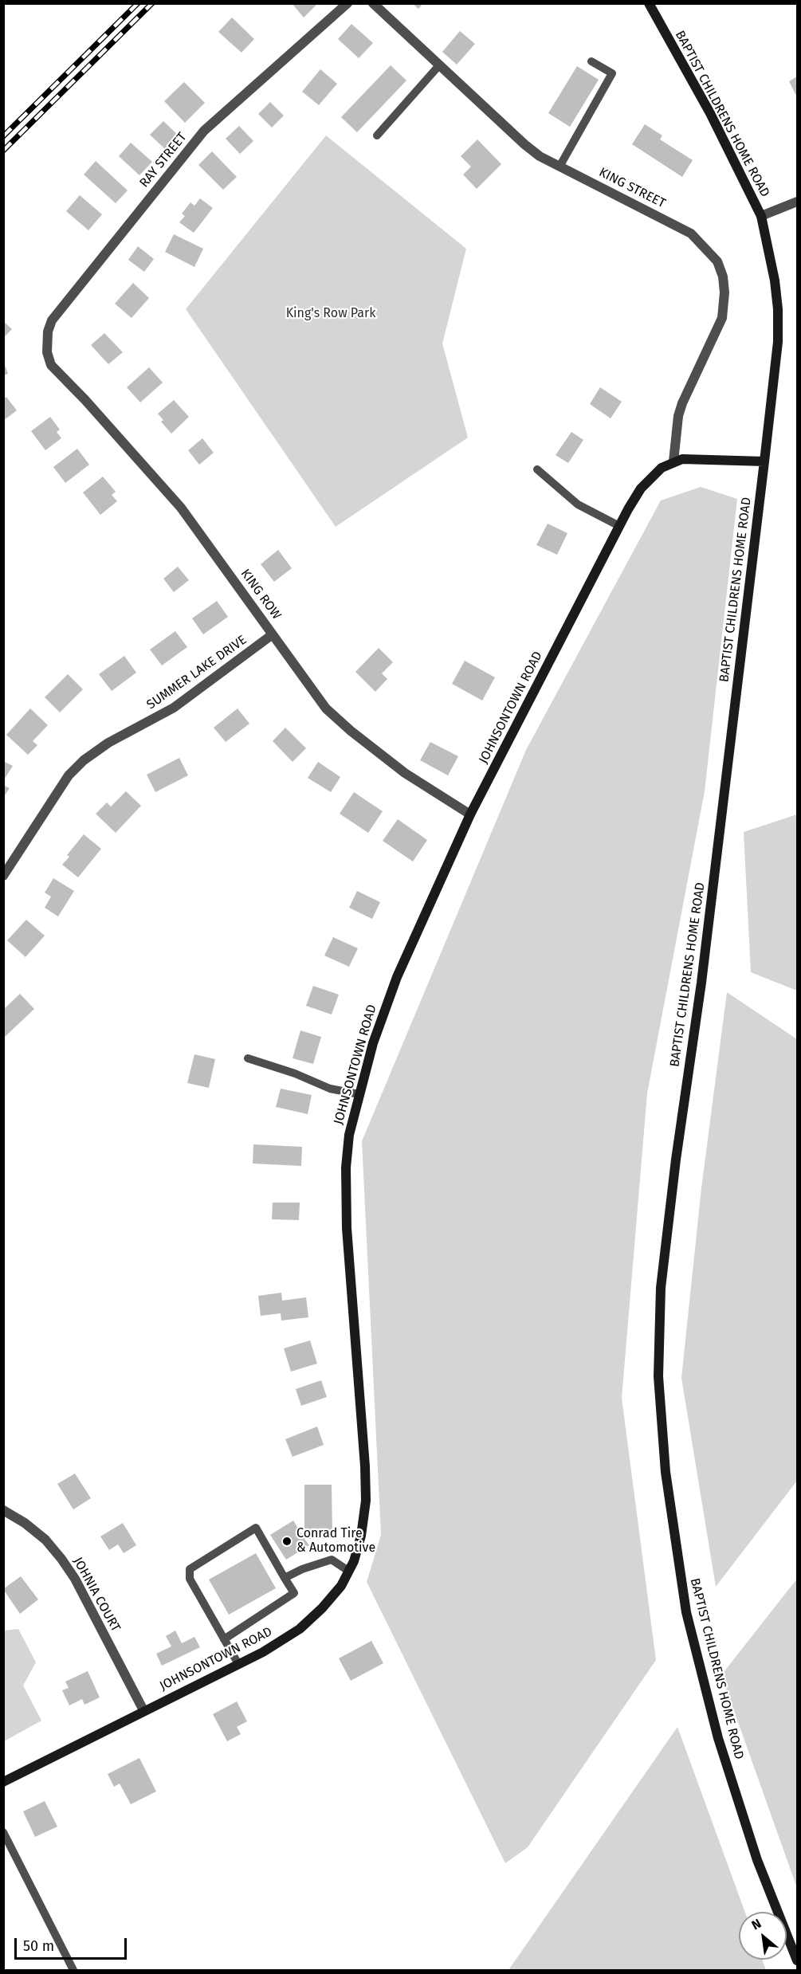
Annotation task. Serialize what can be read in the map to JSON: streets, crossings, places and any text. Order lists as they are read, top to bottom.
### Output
{
  "streets": {
    "street": [
      "BAPTIST CHILDRENS HOME ROAD",
      "RAY STREET",
      "KING STREET",
      "KING ROW",
      "SUMMER LAKE DRIVE",
      "JOHNSONTOWN ROAD",
      "JOHNIA COURT"
    ]
  },
  "crossings": [
    ["BAPTIST CHILDRENS HOME ROAD", "JOHNSONTOWN ROAD"],
    ["RAY STREET", "KING ROW"],
    ["KING STREET", "JOHNSONTOWN ROAD"],
    ["KING ROW", "SUMMER LAKE DRIVE"],
    ["KING ROW", "JOHNSONTOWN ROAD"],
    ["JOHNSONTOWN ROAD", "JOHNIA COURT"]
  ],
  "parks": ["King's Row Park"],
  "places": ["Conrad Tire & Automotive"],
  "scale_bar": "50 m",
  "north": "top left"
}
